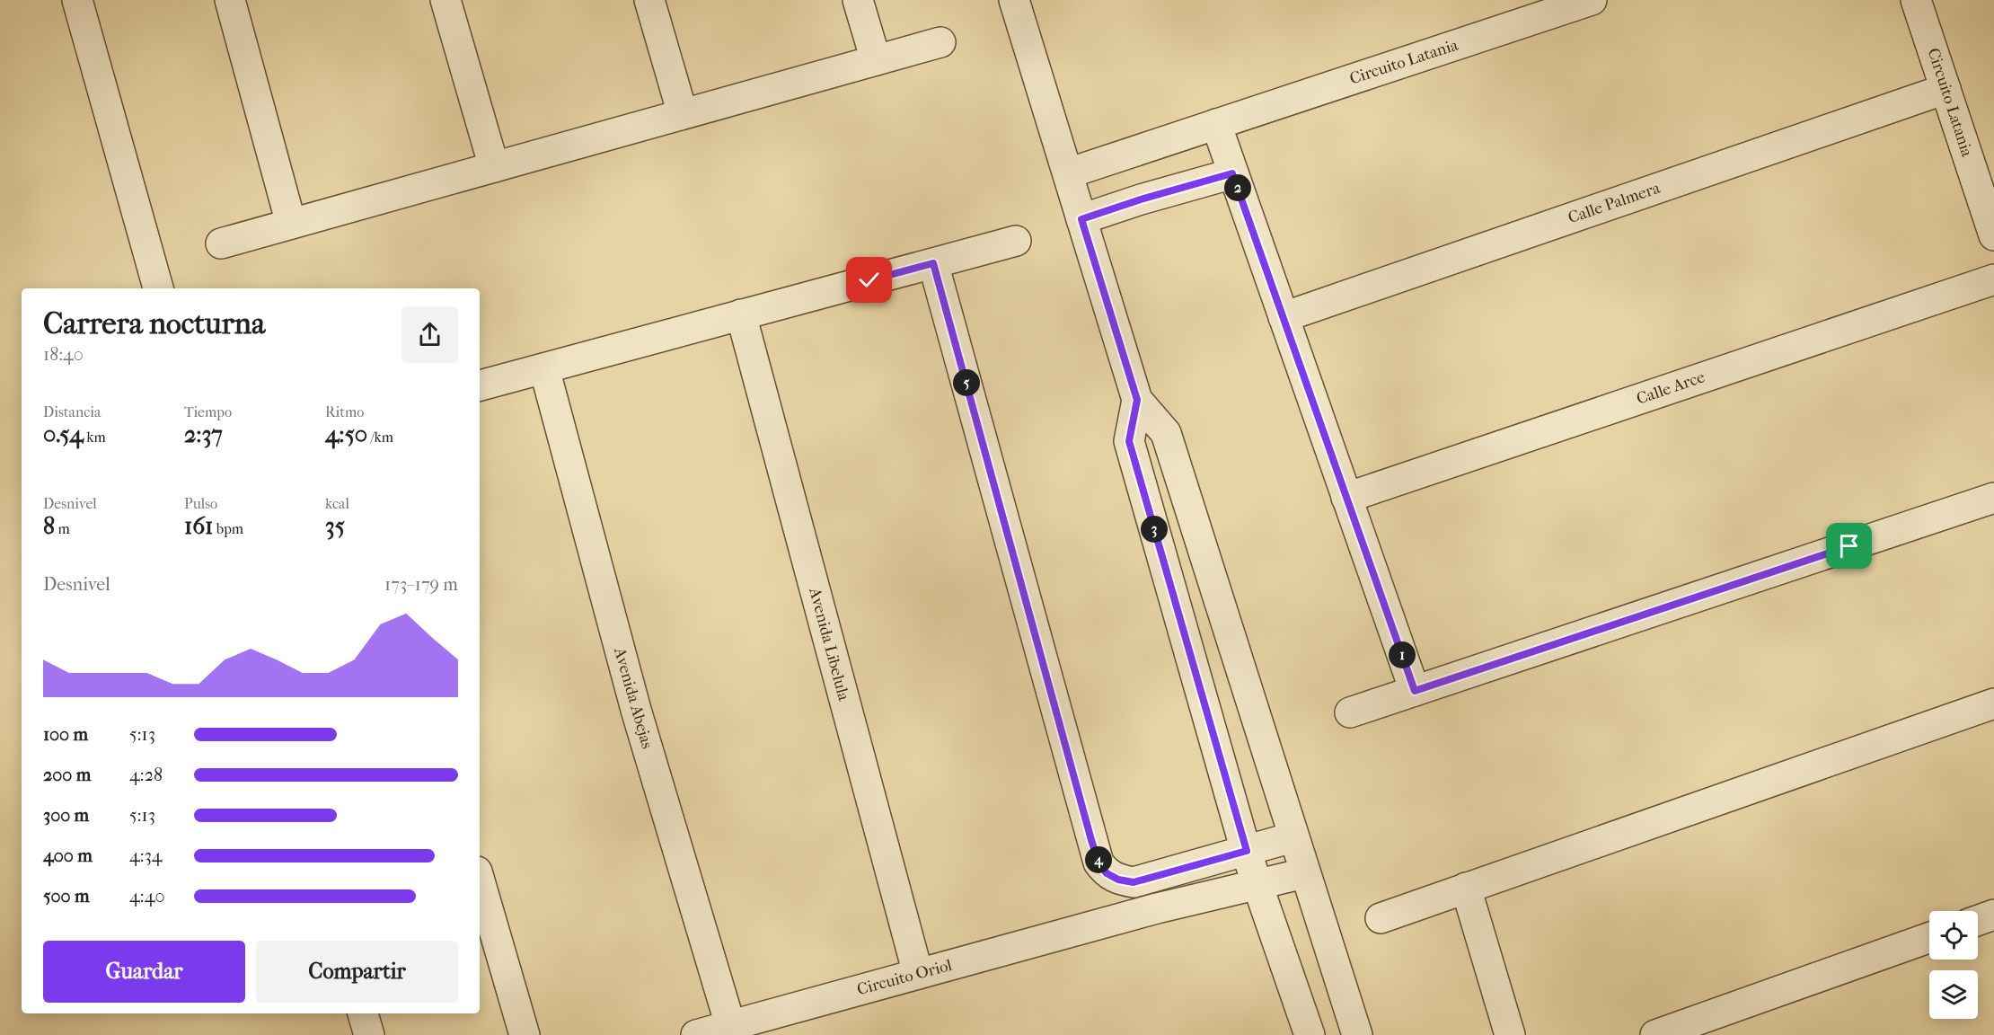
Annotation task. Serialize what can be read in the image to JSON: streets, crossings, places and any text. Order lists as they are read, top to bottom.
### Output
{
  "streets": {
    "street": [
      "Circuito Latania",
      "Calle Palmera",
      "Calle Arce",
      "Avenida Libelula",
      "Avenida Abejas",
      "Circuito Oriol"
    ]
  },
  "crossings": [
    ["Circuito Latania", "Calle Palmera"],
    ["Avenida Libelula", "Circuito Oriol"],
    ["Avenida Abejas", "Circuito Oriol"]
  ],
  "page": {
    "pins": [
      "2",
      "5",
      "3",
      "1",
      "4"
    ],
    "heading": ["Carrera nocturna", "18:40"],
    "stats": [
      ["Distancia", "0.54 km"],
      ["Tiempo", "2:37"],
      ["Ritmo", "4:50 /km"],
      ["Desnivel", "8 m"],
      ["Pulso", "161 bpm"],
      ["kcal", "35"]
    ],
    "chart": ["Desnivel", "173–179 m"],
    "list": [
      {
        "name": "100 m",
        "note": "5:13"
      },
      {
        "name": "200 m",
        "note": "4:28"
      },
      {
        "name": "300 m",
        "note": "5:13"
      },
      {
        "name": "400 m",
        "note": "4:34"
      },
      {
        "name": "500 m",
        "note": "4:40"
      }
    ],
    "buttons": ["Guardar", "Compartir"]
  }
}
